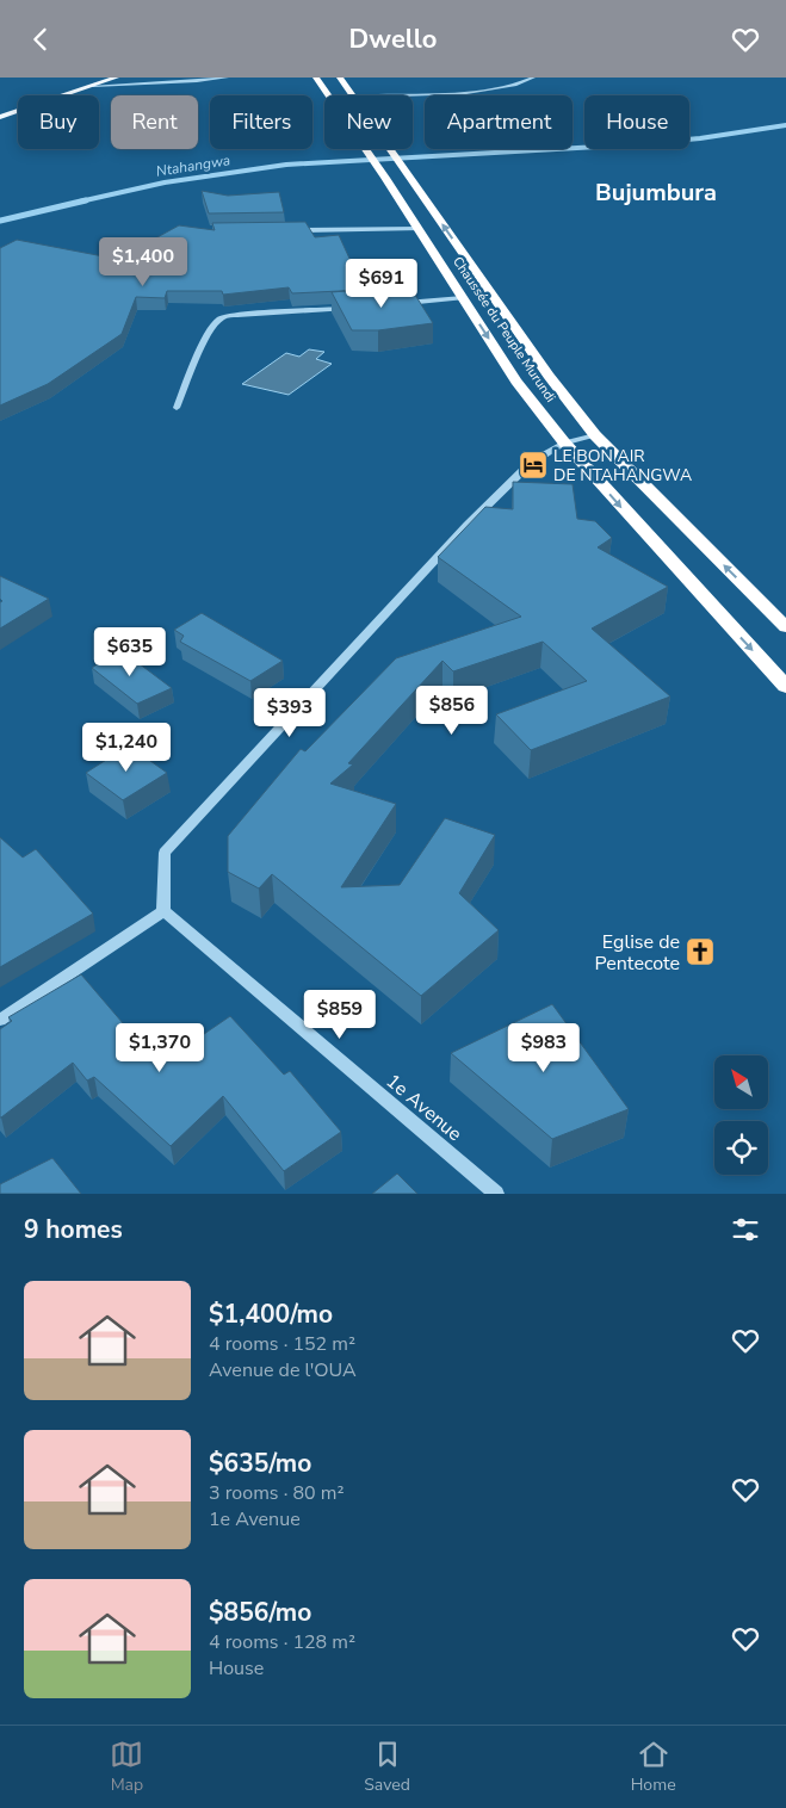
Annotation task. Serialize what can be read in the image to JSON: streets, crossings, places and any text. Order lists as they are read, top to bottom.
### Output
{
  "streets": {
    "highway": ["Chaussée du Peuple Murundi"],
    "street": ["1e Avenue"]
  },
  "districts": ["Bujumbura"],
  "water": ["Ntahangwa"],
  "places": {
    "hotel": ["LE BON AIR DE NTAHANGWA"],
    "church": ["Eglise de Pentecote"]
  },
  "north": "top left",
  "page": {
    "header": "Dwello",
    "chip": [
      "Buy",
      "Rent",
      "Filters",
      "New",
      "Apartment",
      "House"
    ],
    "price": [
      "$1,400",
      "$691",
      "$635",
      "$856",
      "$393",
      "$1,240",
      "$859",
      "$1,370",
      "$983"
    ],
    "heading": "9 homes",
    "list": [
      {
        "name": "$1,400/mo",
        "note": "4 rooms · 152 m² · Avenue de l'OUA"
      },
      {
        "name": "$635/mo",
        "note": "3 rooms · 80 m² · 1e Avenue"
      },
      {
        "name": "$856/mo",
        "note": "4 rooms · 128 m² · House"
      }
    ],
    "tabs": ["Map", "Saved", "Home"]
  }
}
